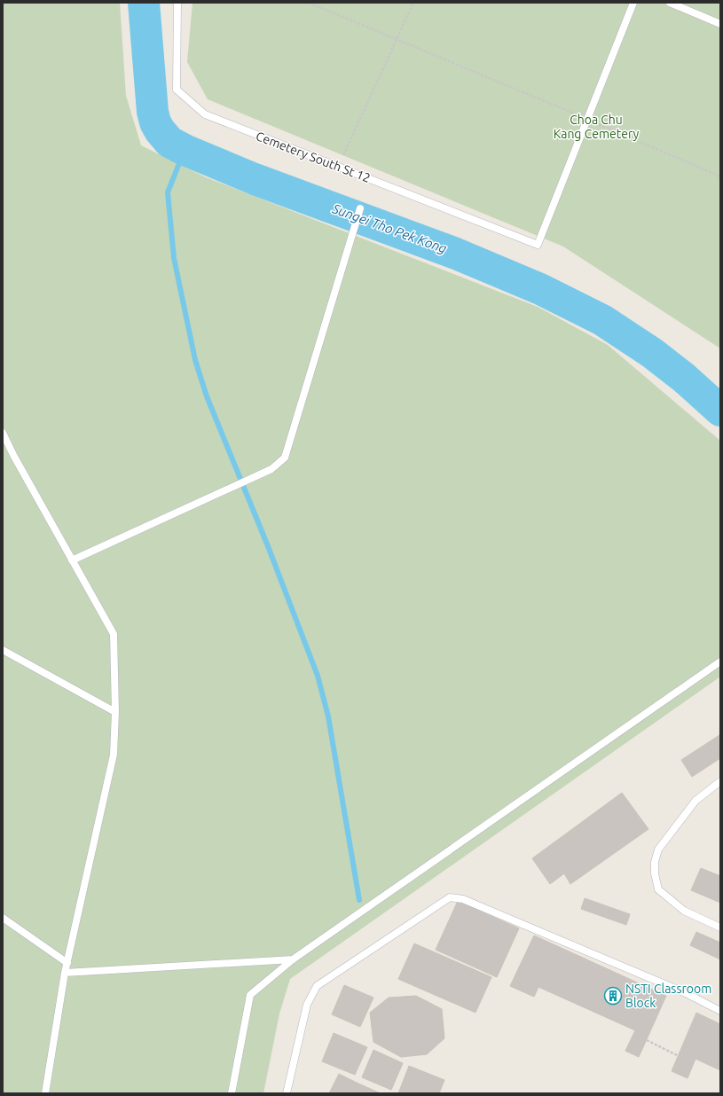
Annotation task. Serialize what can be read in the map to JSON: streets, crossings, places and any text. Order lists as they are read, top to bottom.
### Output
{
  "streets": {
    "lane": ["Cemetery South St 12"]
  },
  "water": ["Sungei Tho Pek Kong"],
  "parks": ["Choa Chu Kang Cemetery"],
  "places": {
    "building": ["NSTI Classroom Block"]
  }
}
